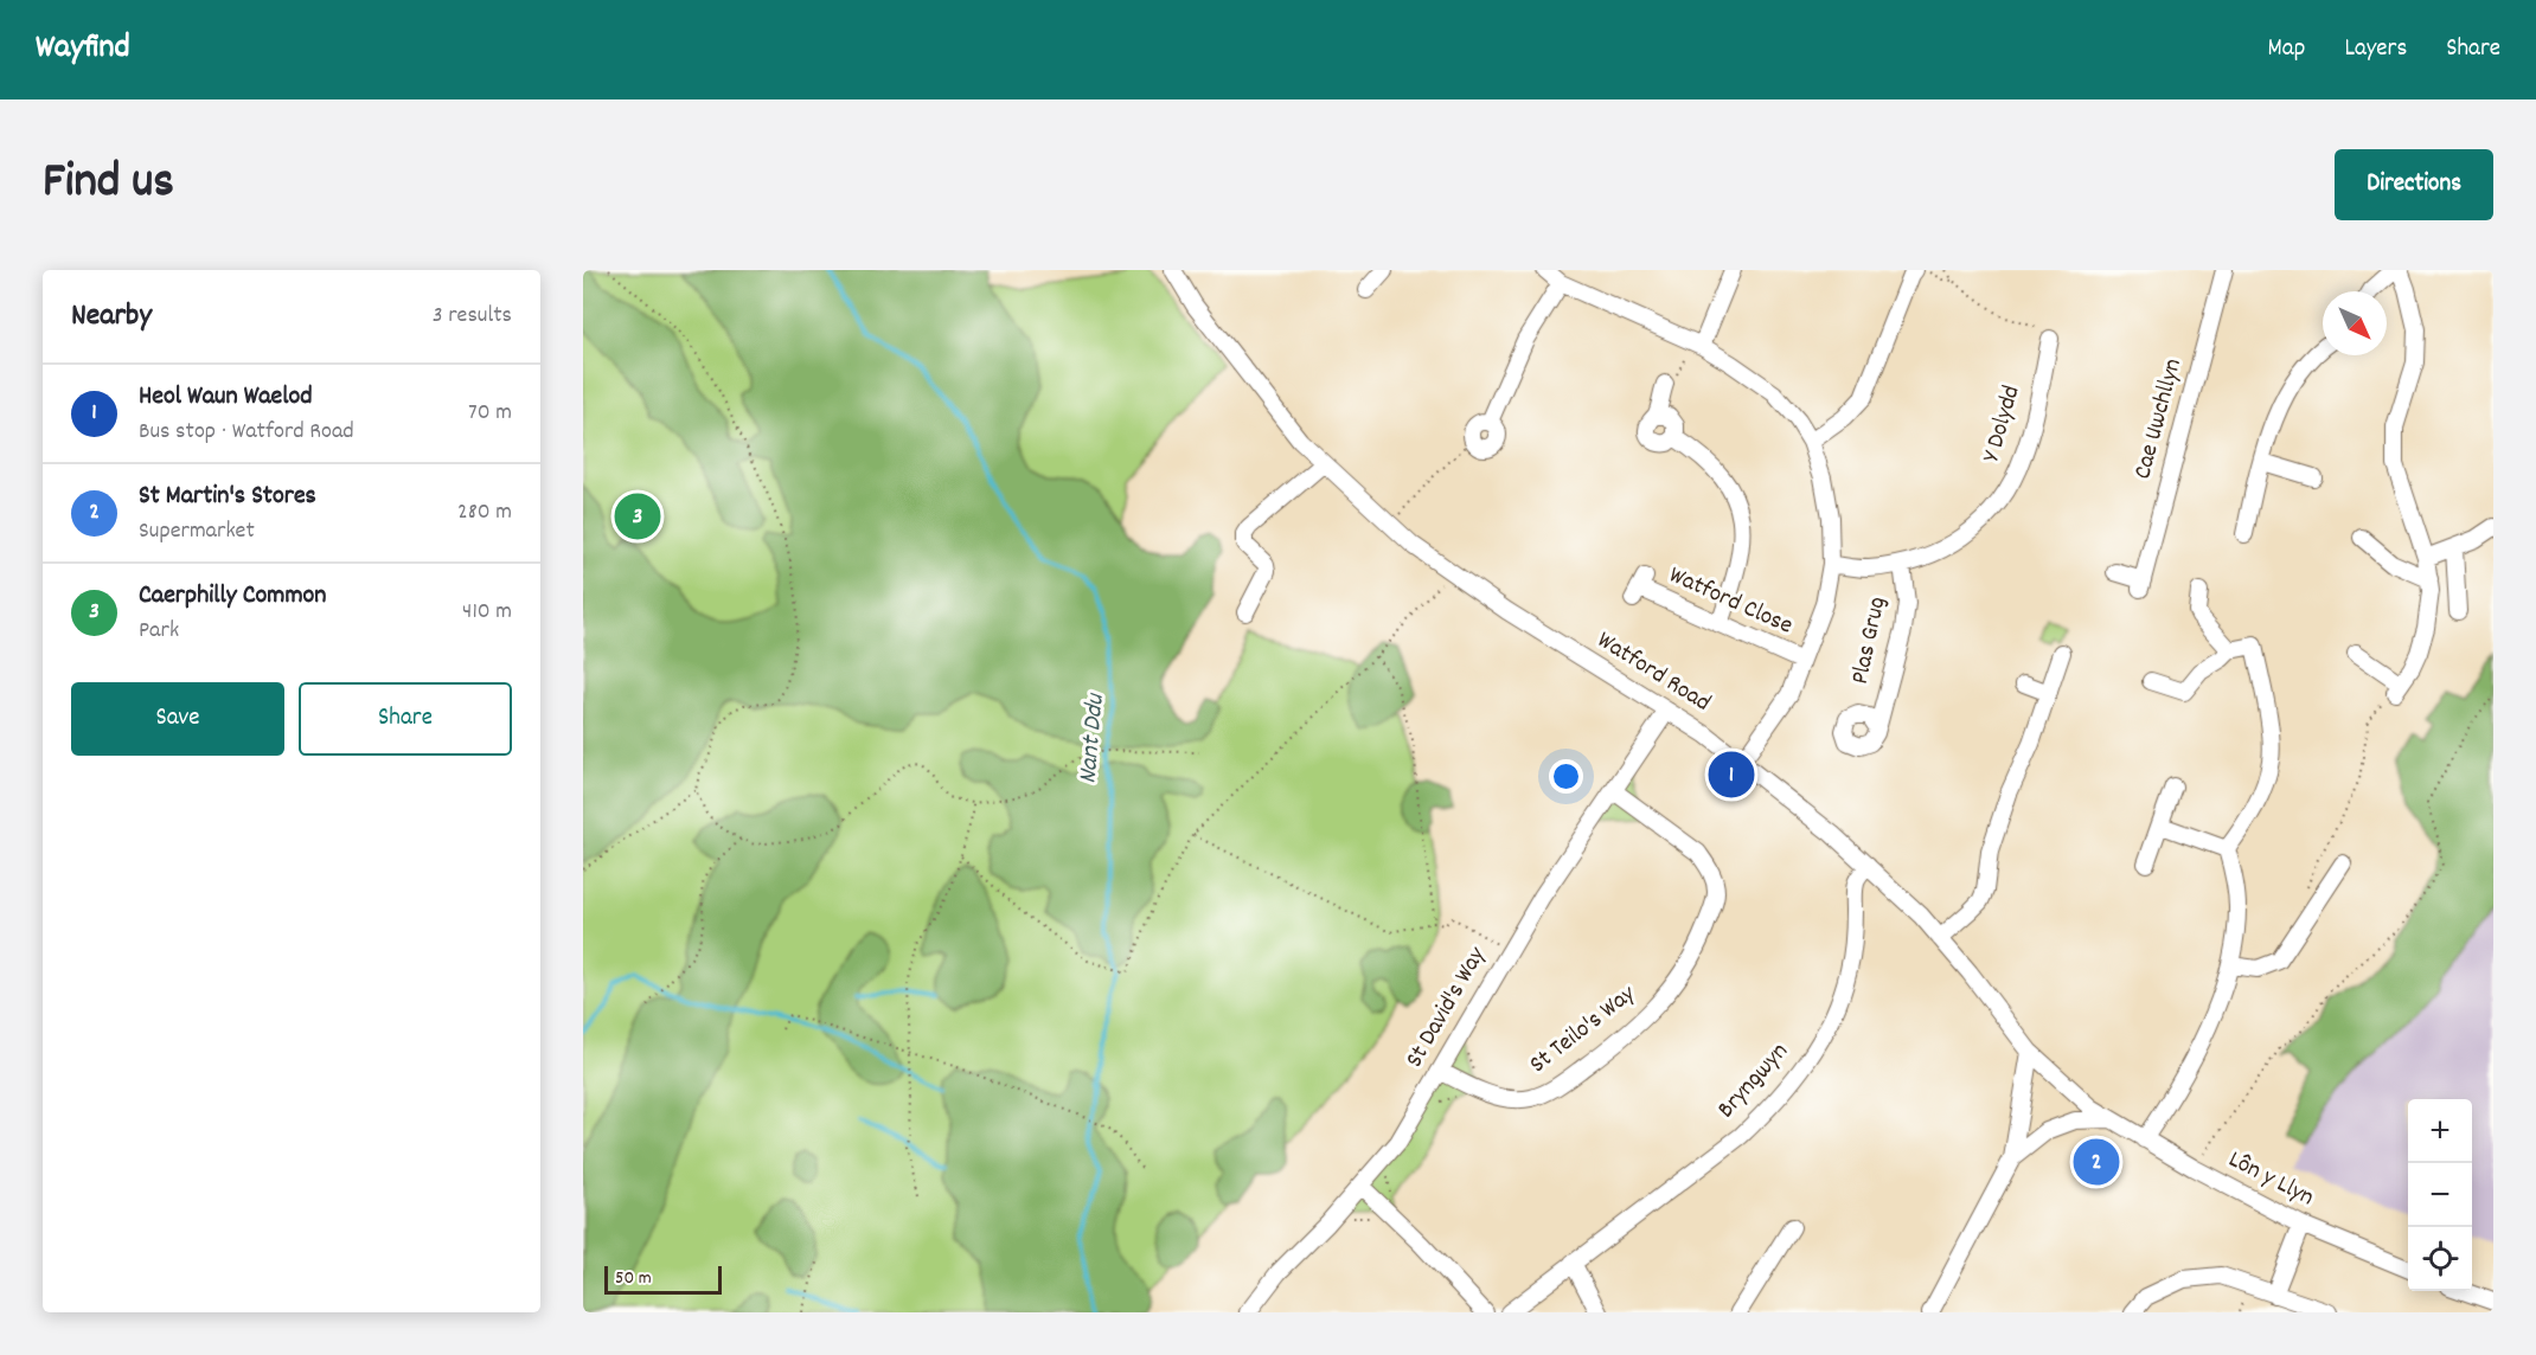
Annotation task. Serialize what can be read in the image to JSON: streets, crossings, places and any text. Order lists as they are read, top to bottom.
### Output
{
  "streets": {
    "street": [
      "Cae Uwchllyn",
      "Y Dolydd",
      "Watford Close",
      "Plas Grug",
      "Watford Road",
      "St David's Way",
      "St Teilo's Way",
      "Bryngwyn",
      "Lôn y Llyn"
    ]
  },
  "crossings": [
    ["Y Dolydd", "Plas Grug"],
    ["Watford Road", "St David's Way"],
    ["Watford Road", "Bryngwyn"],
    ["Watford Road", "Lôn y Llyn"],
    ["St David's Way", "St Teilo's Way"]
  ],
  "water": ["Nant Ddu"],
  "scale_bar": "50 m",
  "north": "bottom right",
  "page": {
    "header": "Wayfind",
    "nav": ["Map", "Layers", "Share"],
    "title": "Find us",
    "buttons": [
      "Directions",
      ["Save", "Share"]
    ],
    "heading": ["Nearby", "3 results"],
    "list": [
      {
        "mark": "1",
        "name": "Heol Waun Waelod",
        "note": "Bus stop · Watford Road",
        "value": "70 m"
      },
      {
        "mark": "2",
        "name": "St Martin's Stores",
        "note": "Supermarket",
        "value": "280 m"
      },
      {
        "mark": "3",
        "name": "Caerphilly Common",
        "note": "Park",
        "value": "410 m"
      }
    ],
    "pins": ["3", "1", "2"],
    "map_buttons": ["+", "−"],
    "scale": "50 m"
  }
}
